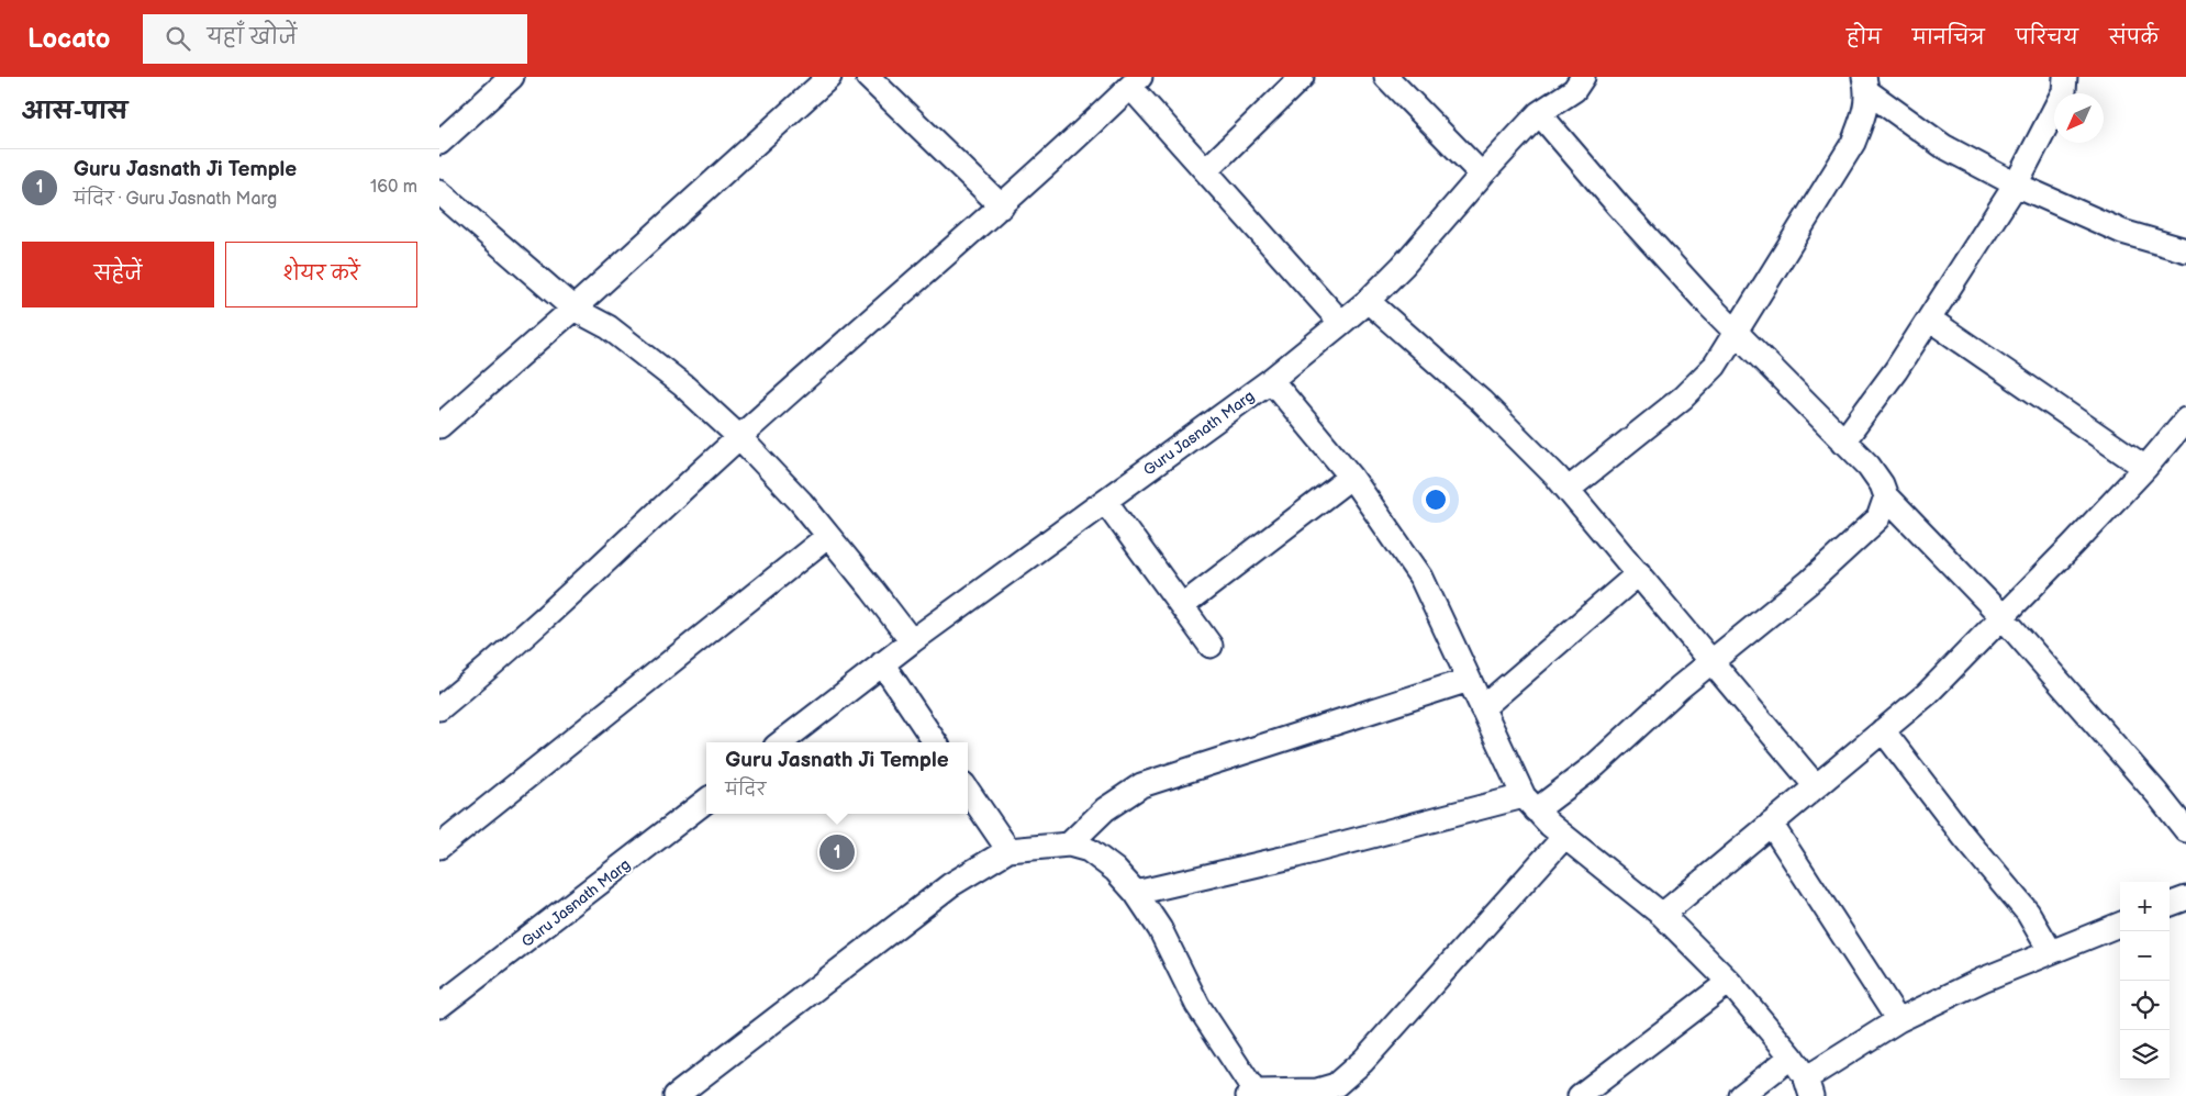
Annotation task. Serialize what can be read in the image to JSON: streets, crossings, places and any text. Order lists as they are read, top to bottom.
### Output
{
  "streets": {
    "street": ["Guru Jasnath Marg"]
  },
  "north": "bottom left",
  "page": {
    "header": "Locato",
    "search": "यहाँ खोजें",
    "nav": [
      "होम",
      "मानचित्र",
      "परिचय",
      "संपर्क"
    ],
    "heading": "आस-पास",
    "list": [
      {
        "mark": "1",
        "name": "Guru Jasnath Ji Temple",
        "note": "मंदिर · Guru Jasnath Marg",
        "value": "160 m"
      }
    ],
    "buttons": ["सहेजें", "शेयर करें"],
    "popup": ["Guru Jasnath Ji Temple", "मंदिर"],
    "pins": "1",
    "map_buttons": ["+", "−"]
  }
}
